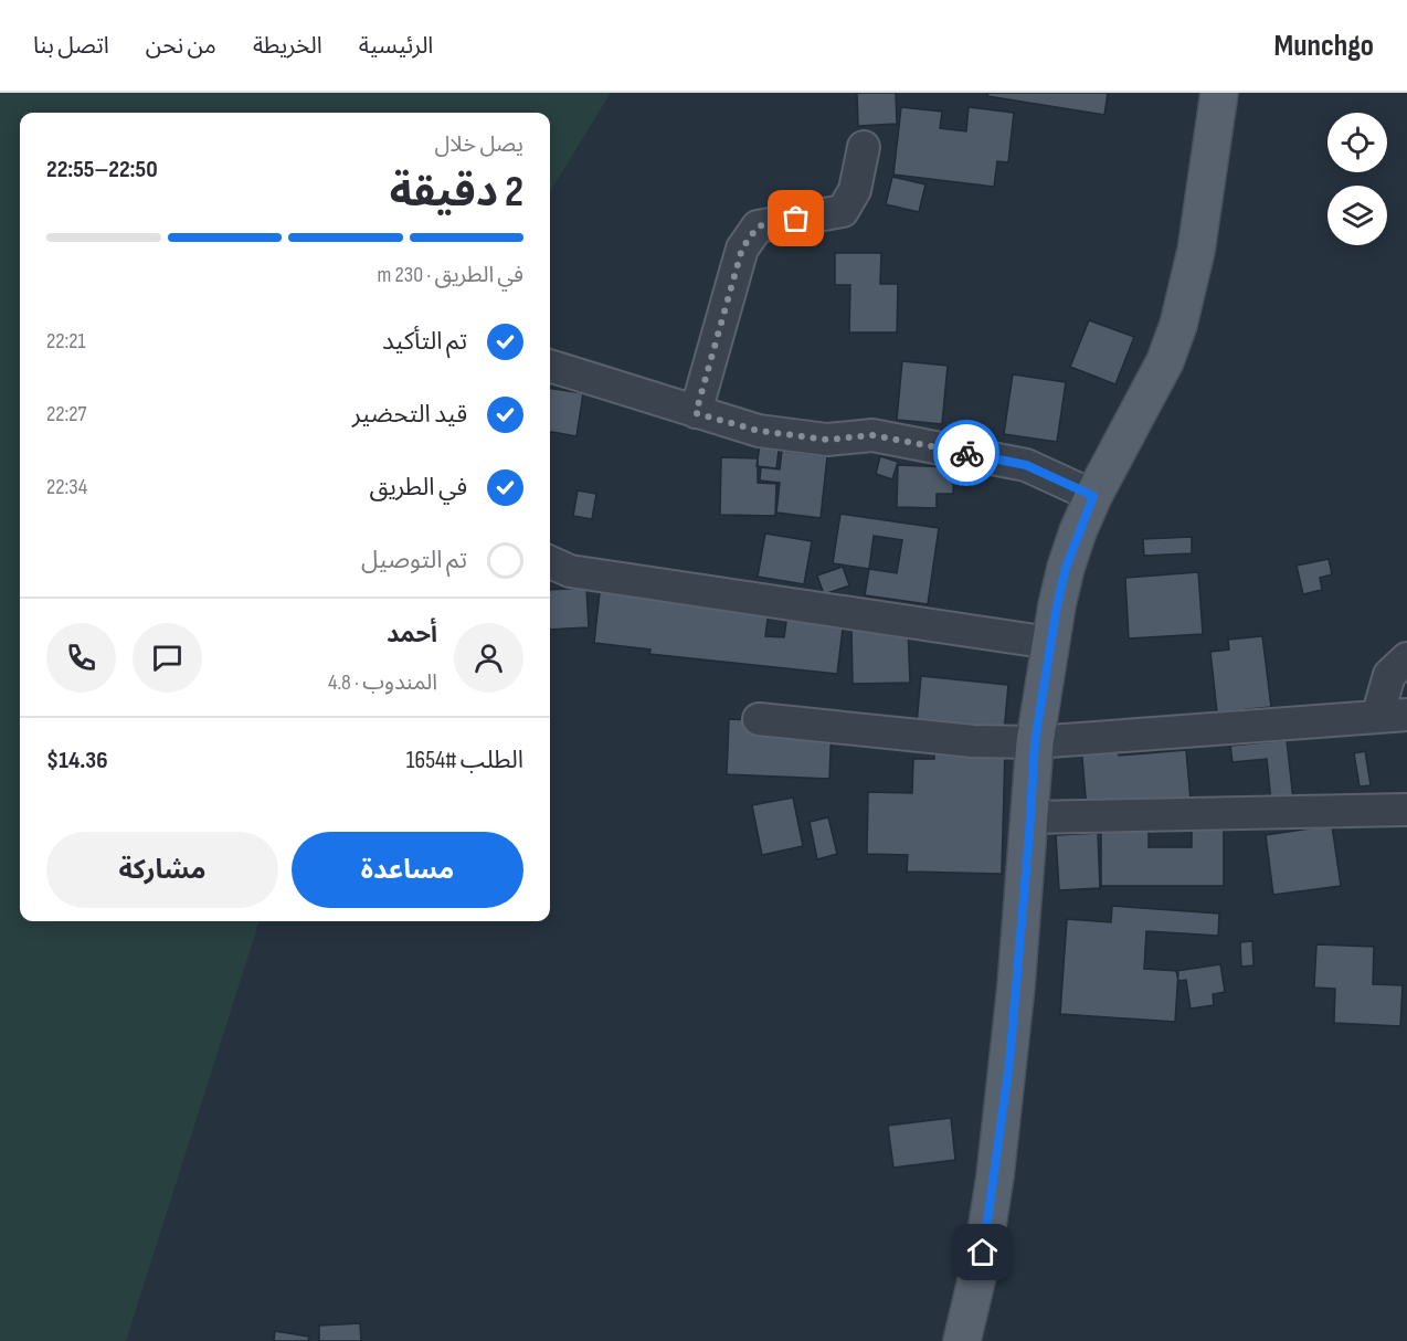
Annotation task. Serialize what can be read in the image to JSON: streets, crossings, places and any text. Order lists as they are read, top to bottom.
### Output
{
  "page": {
    "header": "Munchgo",
    "nav": [
      "الرئيسية",
      "الخريطة",
      "من نحن",
      "اتصل بنا"
    ],
    "heading": ["2 دقيقة", "يصل خلال", "22:50–22:55"],
    "panel": [
      "أحمد",
      "المندوب · 4.8",
      "الطلب #1654",
      "$14.36"
    ],
    "bar": "في الطريق · 230 m",
    "list": [
      ["تم التأكيد", "22:21"],
      ["قيد التحضير", "22:27"],
      ["في الطريق", "22:34"],
      "تم التوصيل"
    ],
    "buttons": ["مساعدة", "مشاركة"]
  }
}
